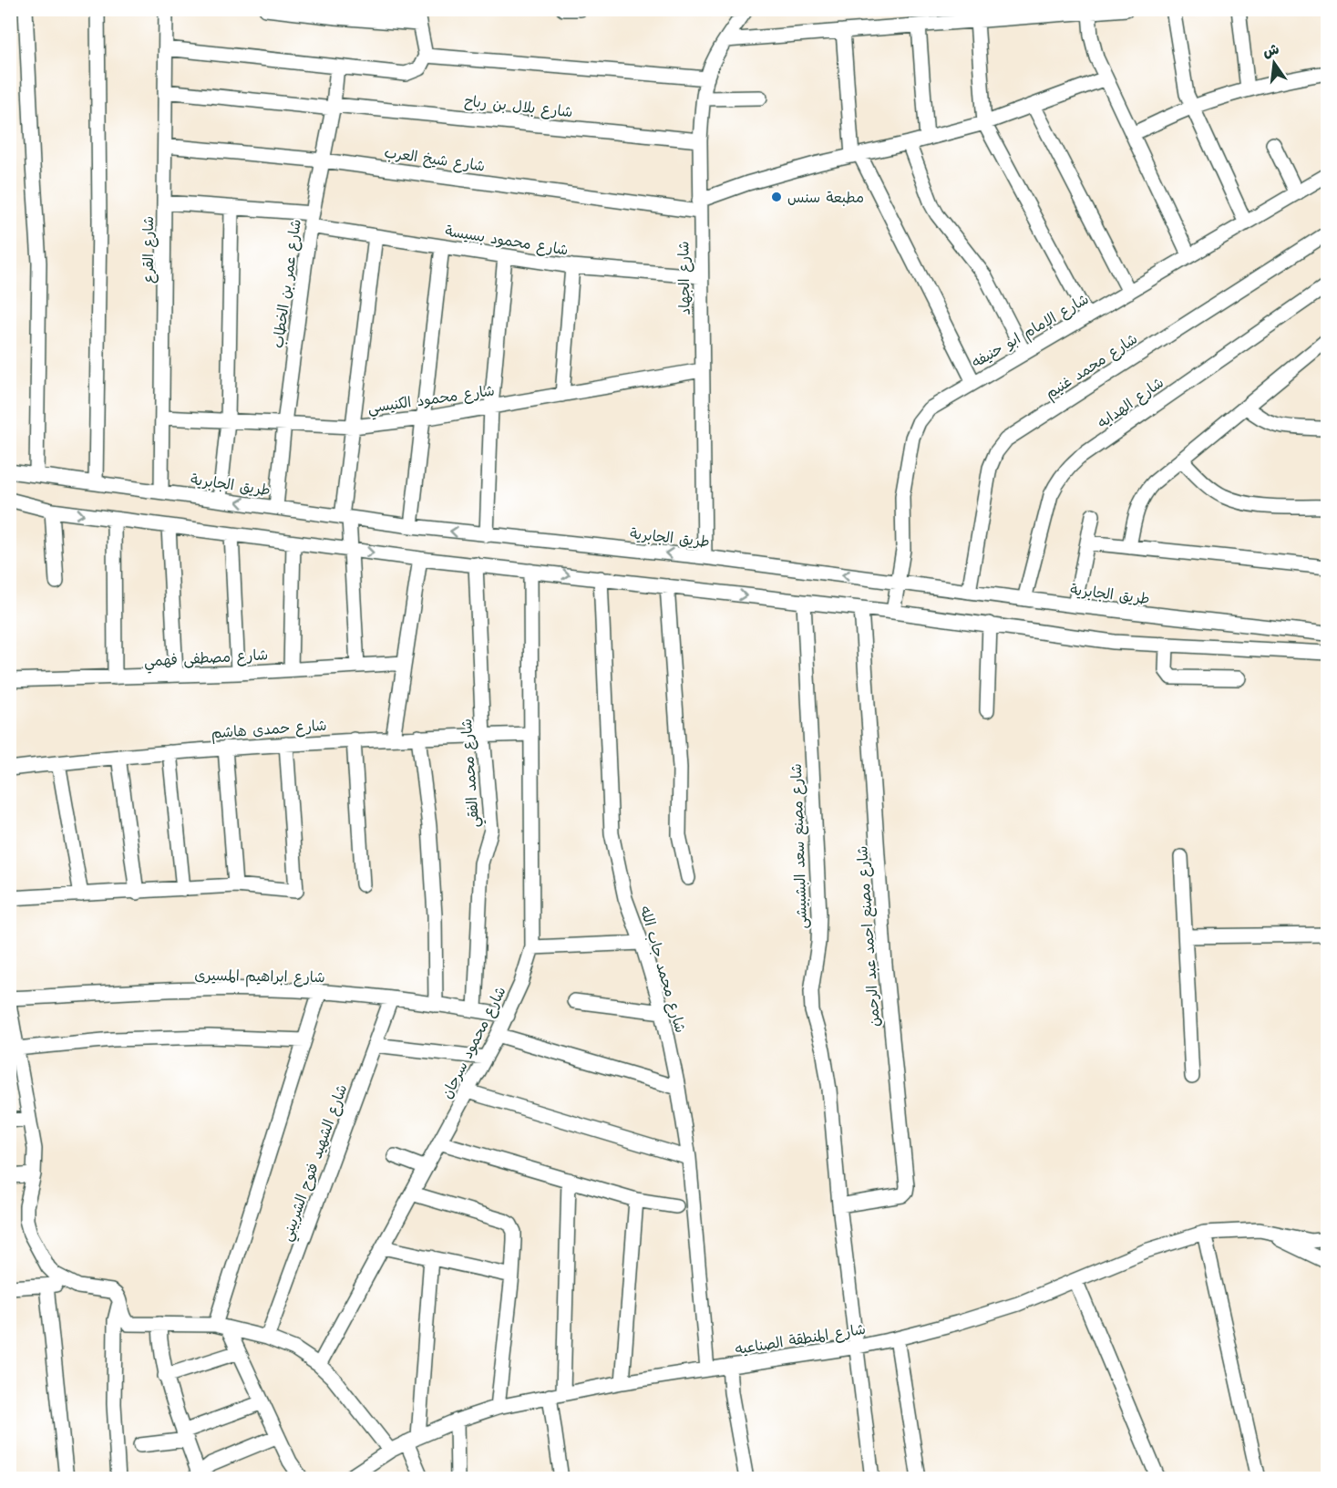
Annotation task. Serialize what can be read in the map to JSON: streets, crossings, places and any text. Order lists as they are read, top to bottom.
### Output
{
  "streets": {
    "street": [
      "شارع بلال بن رباح",
      "شارع شيخ العرب",
      "شارع محمود بسيسة",
      "شارع القرع",
      "شارع الجهاد",
      "شارع عمر بن الخطاب",
      "شارع الإمام ابو حنيفه",
      "شارع محمد غنيم",
      "شارع محمود الكنيسي",
      "شارع الهدايه",
      "طريق الجابرية",
      "شارع مصطفى فهمي",
      "شارع حمدى هاشم",
      "شارع محمد الفقي",
      "شارع مصنع سعد البشبيشى",
      "شارع مصنع احمد عبد الرحمن",
      "شارع محمد جاب الله",
      "شارع ابراهيم المسيرى",
      "شارع محمود سرحان",
      "شارع الشهيد فتوح الشربيني",
      "شارع المنطقة الصناعيه"
    ]
  },
  "crossings": [
    ["شارع بلال بن رباح", "شارع القرع"],
    ["شارع بلال بن رباح", "شارع الجهاد"],
    ["شارع بلال بن رباح", "شارع عمر بن الخطاب"],
    ["شارع شيخ العرب", "شارع القرع"],
    ["شارع شيخ العرب", "شارع الجهاد"],
    ["شارع شيخ العرب", "شارع عمر بن الخطاب"],
    ["شارع محمود بسيسة", "شارع القرع"],
    ["شارع محمود بسيسة", "شارع الجهاد"],
    ["شارع محمود بسيسة", "شارع عمر بن الخطاب"],
    ["شارع القرع", "شارع محمود الكنيسي"],
    ["شارع القرع", "طريق الجابرية"],
    ["شارع الجهاد", "شارع محمود الكنيسي"],
    ["شارع الجهاد", "طريق الجابرية"],
    ["شارع عمر بن الخطاب", "شارع محمود الكنيسي"],
    ["شارع عمر بن الخطاب", "طريق الجابرية"],
    ["شارع الإمام ابو حنيفه", "طريق الجابرية"],
    ["شارع محمد غنيم", "طريق الجابرية"],
    ["شارع الهدايه", "طريق الجابرية"],
    ["شارع حمدى هاشم", "شارع محمد الفقي"],
    ["شارع حمدى هاشم", "شارع محمود سرحان"],
    ["شارع محمد الفقي", "شارع ابراهيم المسيرى"],
    ["شارع مصنع سعد البشبيشى", "شارع مصنع احمد عبد الرحمن"],
    ["شارع مصنع سعد البشبيشى", "شارع المنطقة الصناعيه"],
    ["شارع محمد جاب الله", "شارع المنطقة الصناعيه"],
    ["شارع ابراهيم المسيرى", "شارع محمود سرحان"],
    ["شارع ابراهيم المسيرى", "شارع الشهيد فتوح الشربيني"]
  ],
  "places": ["مطبعة سنس"],
  "north": "top"
}
